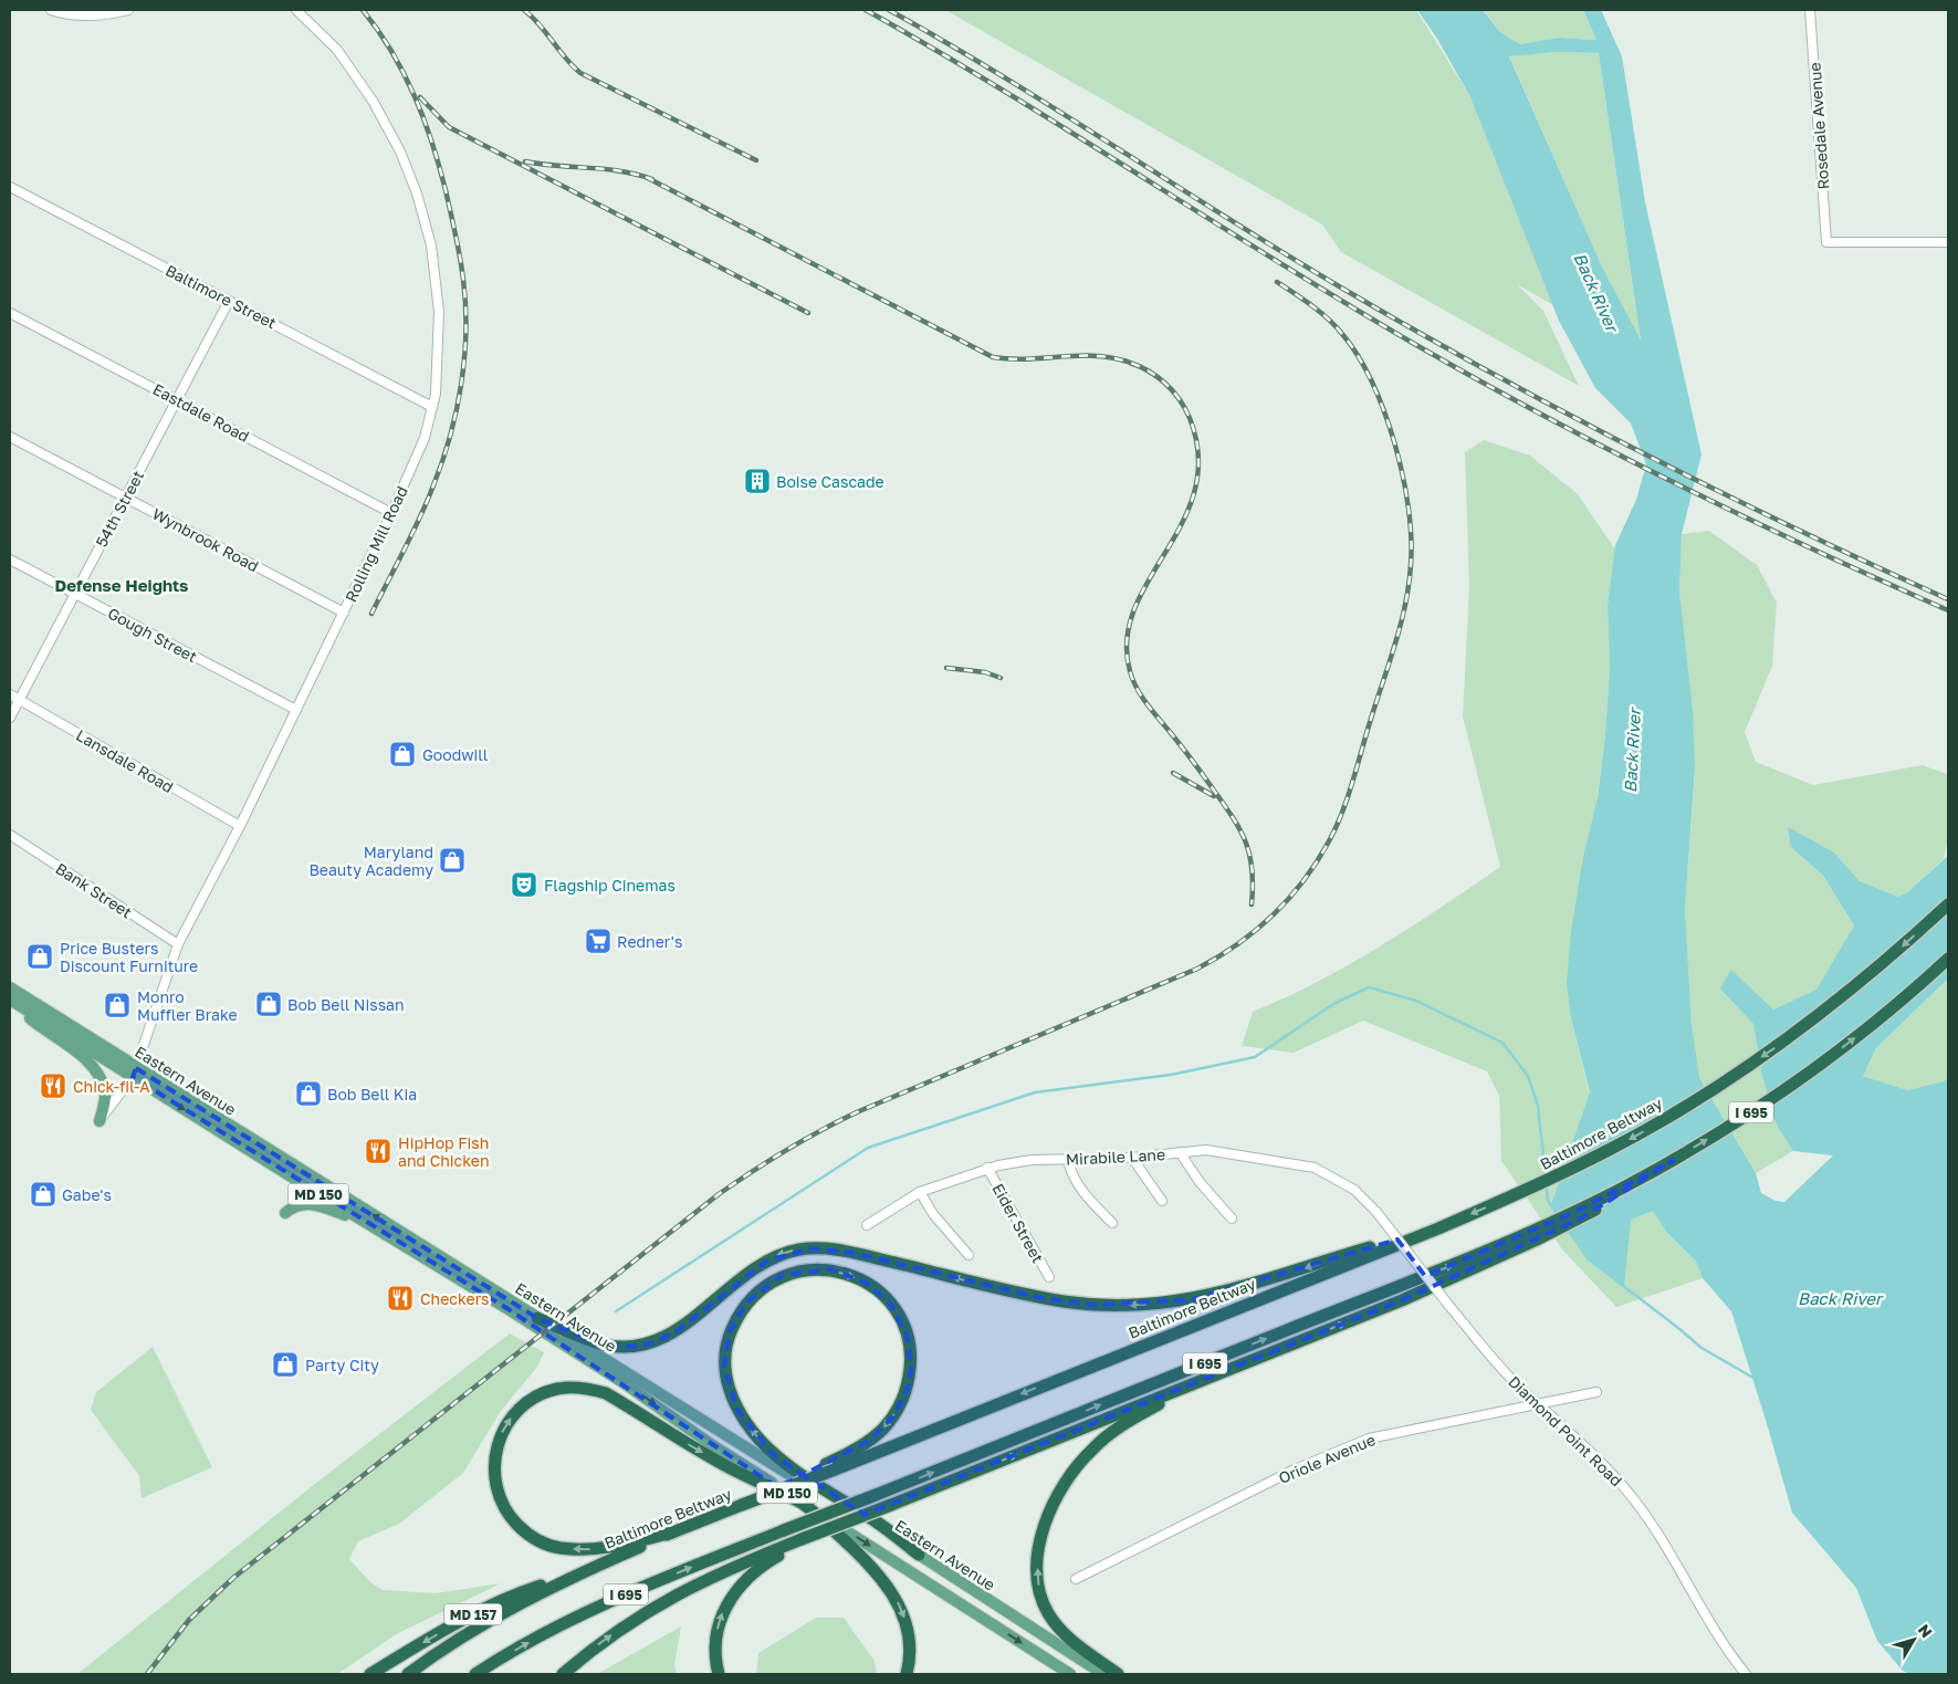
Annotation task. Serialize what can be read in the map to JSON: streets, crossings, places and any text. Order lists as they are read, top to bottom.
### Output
{
  "streets": {
    "highway": ["I 695", "Baltimore Beltway", "MD 157"],
    "main road": ["Eastern Avenue", "MD 150"],
    "street": [
      "Rosedale Avenue",
      "Baltimore Street",
      "Eastdale Road",
      "54th Street",
      "Wynbrook Road",
      "Rolling Mill Road",
      "Gough Street",
      "Lansdale Road",
      "Bank Street",
      "Mirabile Lane",
      "Eider Street",
      "Diamond Point Road",
      "Oriole Avenue"
    ]
  },
  "crossings": [
    ["Baltimore Street", "54th Street"],
    ["Baltimore Street", "Rolling Mill Road"],
    ["Eastdale Road", "54th Street"],
    ["Eastdale Road", "Rolling Mill Road"],
    ["54th Street", "Wynbrook Road"],
    ["54th Street", "Gough Street"],
    ["54th Street", "Lansdale Road"],
    ["Wynbrook Road", "Rolling Mill Road"],
    ["Rolling Mill Road", "Gough Street"],
    ["Rolling Mill Road", "Lansdale Road"],
    ["Rolling Mill Road", "Bank Street"],
    ["Rolling Mill Road", "Eastern Avenue"],
    ["Baltimore Beltway", "MD 157"],
    ["Mirabile Lane", "Eider Street"],
    ["Mirabile Lane", "Diamond Point Road"],
    ["Diamond Point Road", "Oriole Avenue"]
  ],
  "districts": ["Defense Heights"],
  "water": ["Back River"],
  "places": {
    "building": ["Boise Cascade"],
    "shop": [
      "Goodwill",
      "Maryland Beauty Academy",
      "Price Busters Discount Furniture",
      "Bob Bell Nissan",
      "Monro Muffler Brake",
      "Bob Bell Kia",
      "Gabe's",
      "Party City"
    ],
    "theatre": ["Flagship Cinemas"],
    "supermarket": ["Redner's"],
    "restaurant": ["Chick-fil-A", "HipHop Fish and Chicken", "Checkers"]
  },
  "north": "top right"
}
